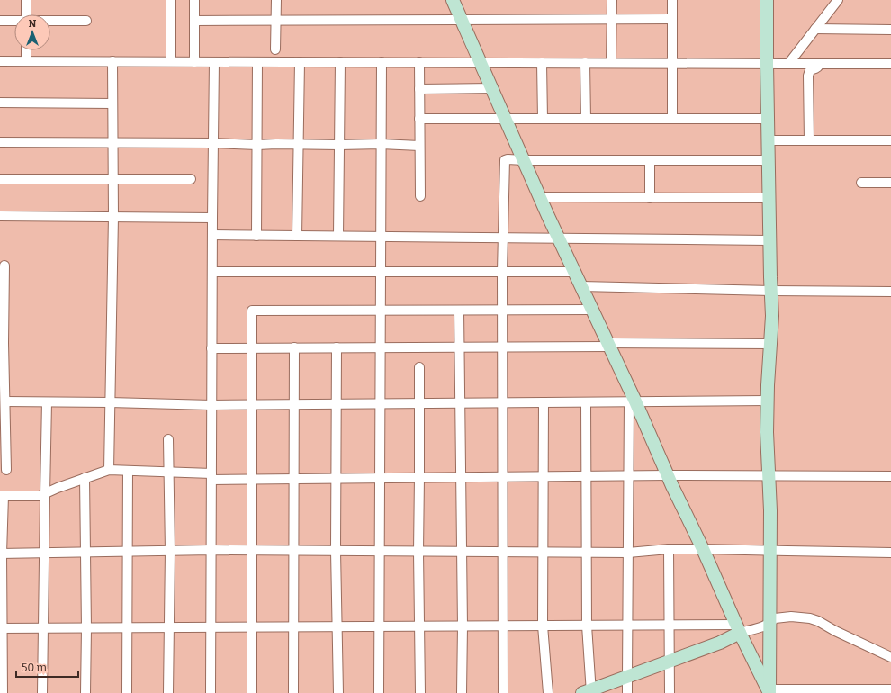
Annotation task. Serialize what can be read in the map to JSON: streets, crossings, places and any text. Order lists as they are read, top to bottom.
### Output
{
  "scale_bar": "50 m",
  "north": "top"
}
